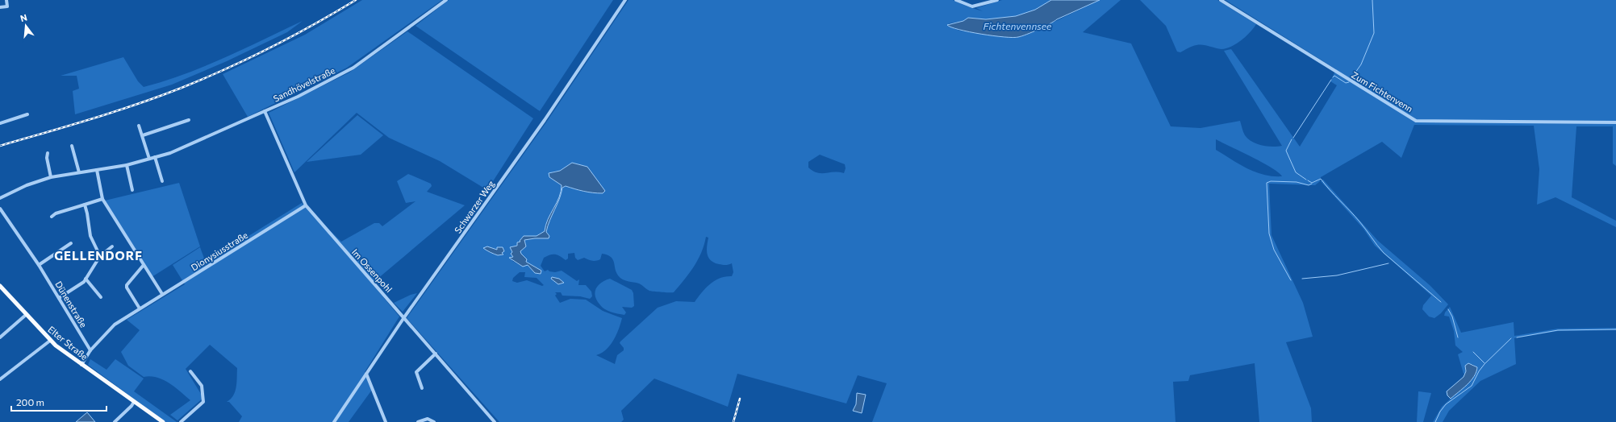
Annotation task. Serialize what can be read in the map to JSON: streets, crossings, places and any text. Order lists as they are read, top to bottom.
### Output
{
  "streets": {
    "main road": ["Elter Straße"],
    "street": [
      "Sandhövelstraße",
      "Zum Fichtenvenn",
      "Schwarzer Weg",
      "Dionysiusstraße",
      "Im Ossenpohl",
      "Dünenstraße"
    ]
  },
  "crossings": [
    ["Sandhövelstraße", "Im Ossenpohl"],
    ["Schwarzer Weg", "Im Ossenpohl"],
    ["Dionysiusstraße", "Im Ossenpohl"],
    ["Dionysiusstraße", "Dünenstraße"],
    ["Dionysiusstraße", "Elter Straße"]
  ],
  "districts": ["GELLENDORF"],
  "water": ["Fichtenvennsee"],
  "scale_bar": "200 m",
  "north": "top"
}
